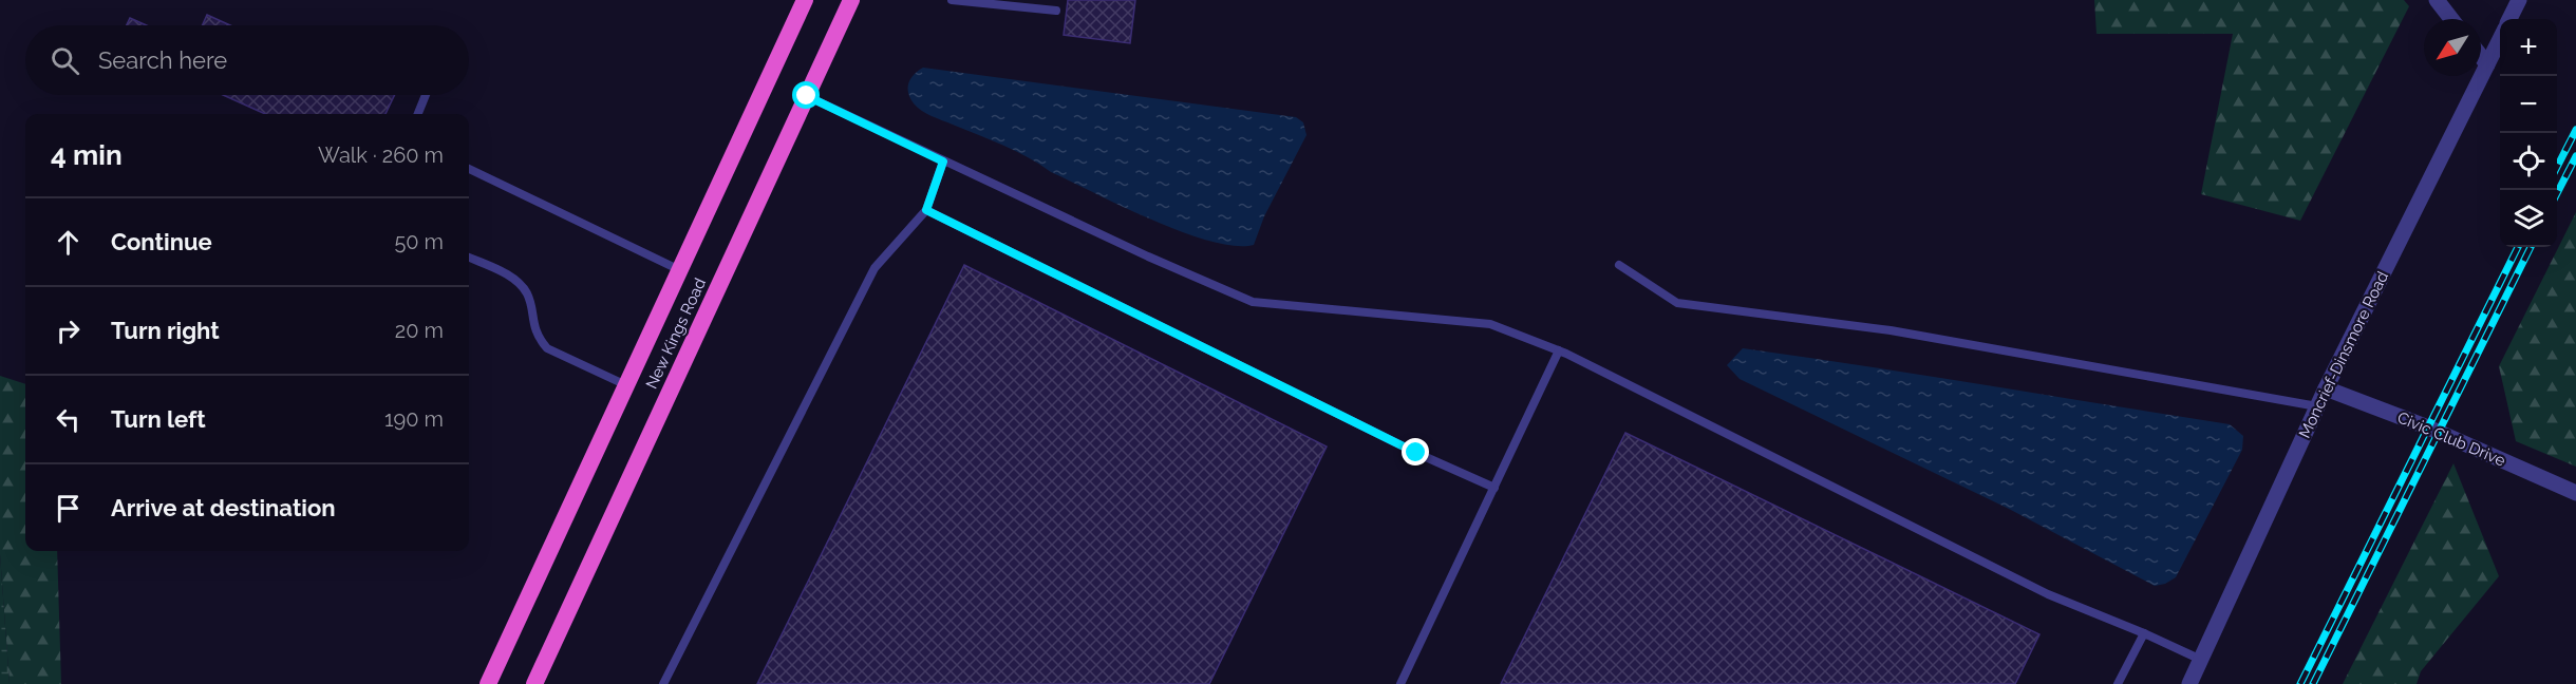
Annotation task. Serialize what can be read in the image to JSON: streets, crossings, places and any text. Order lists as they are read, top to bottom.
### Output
{
  "streets": {
    "highway": ["New Kings Road"],
    "street": ["Moncrief-Dinsmore Road", "Civic Club Drive"]
  },
  "crossings": [
    ["Moncrief-Dinsmore Road", "Civic Club Drive"]
  ],
  "north": "bottom left",
  "page": {
    "map_buttons": ["+", "−"],
    "search": "Search here",
    "heading": ["4 min", "Walk · 260 m"],
    "list": [
      ["Continue", "50 m"],
      ["Turn right", "20 m"],
      ["Turn left", "190 m"],
      "Arrive at destination"
    ]
  }
}
